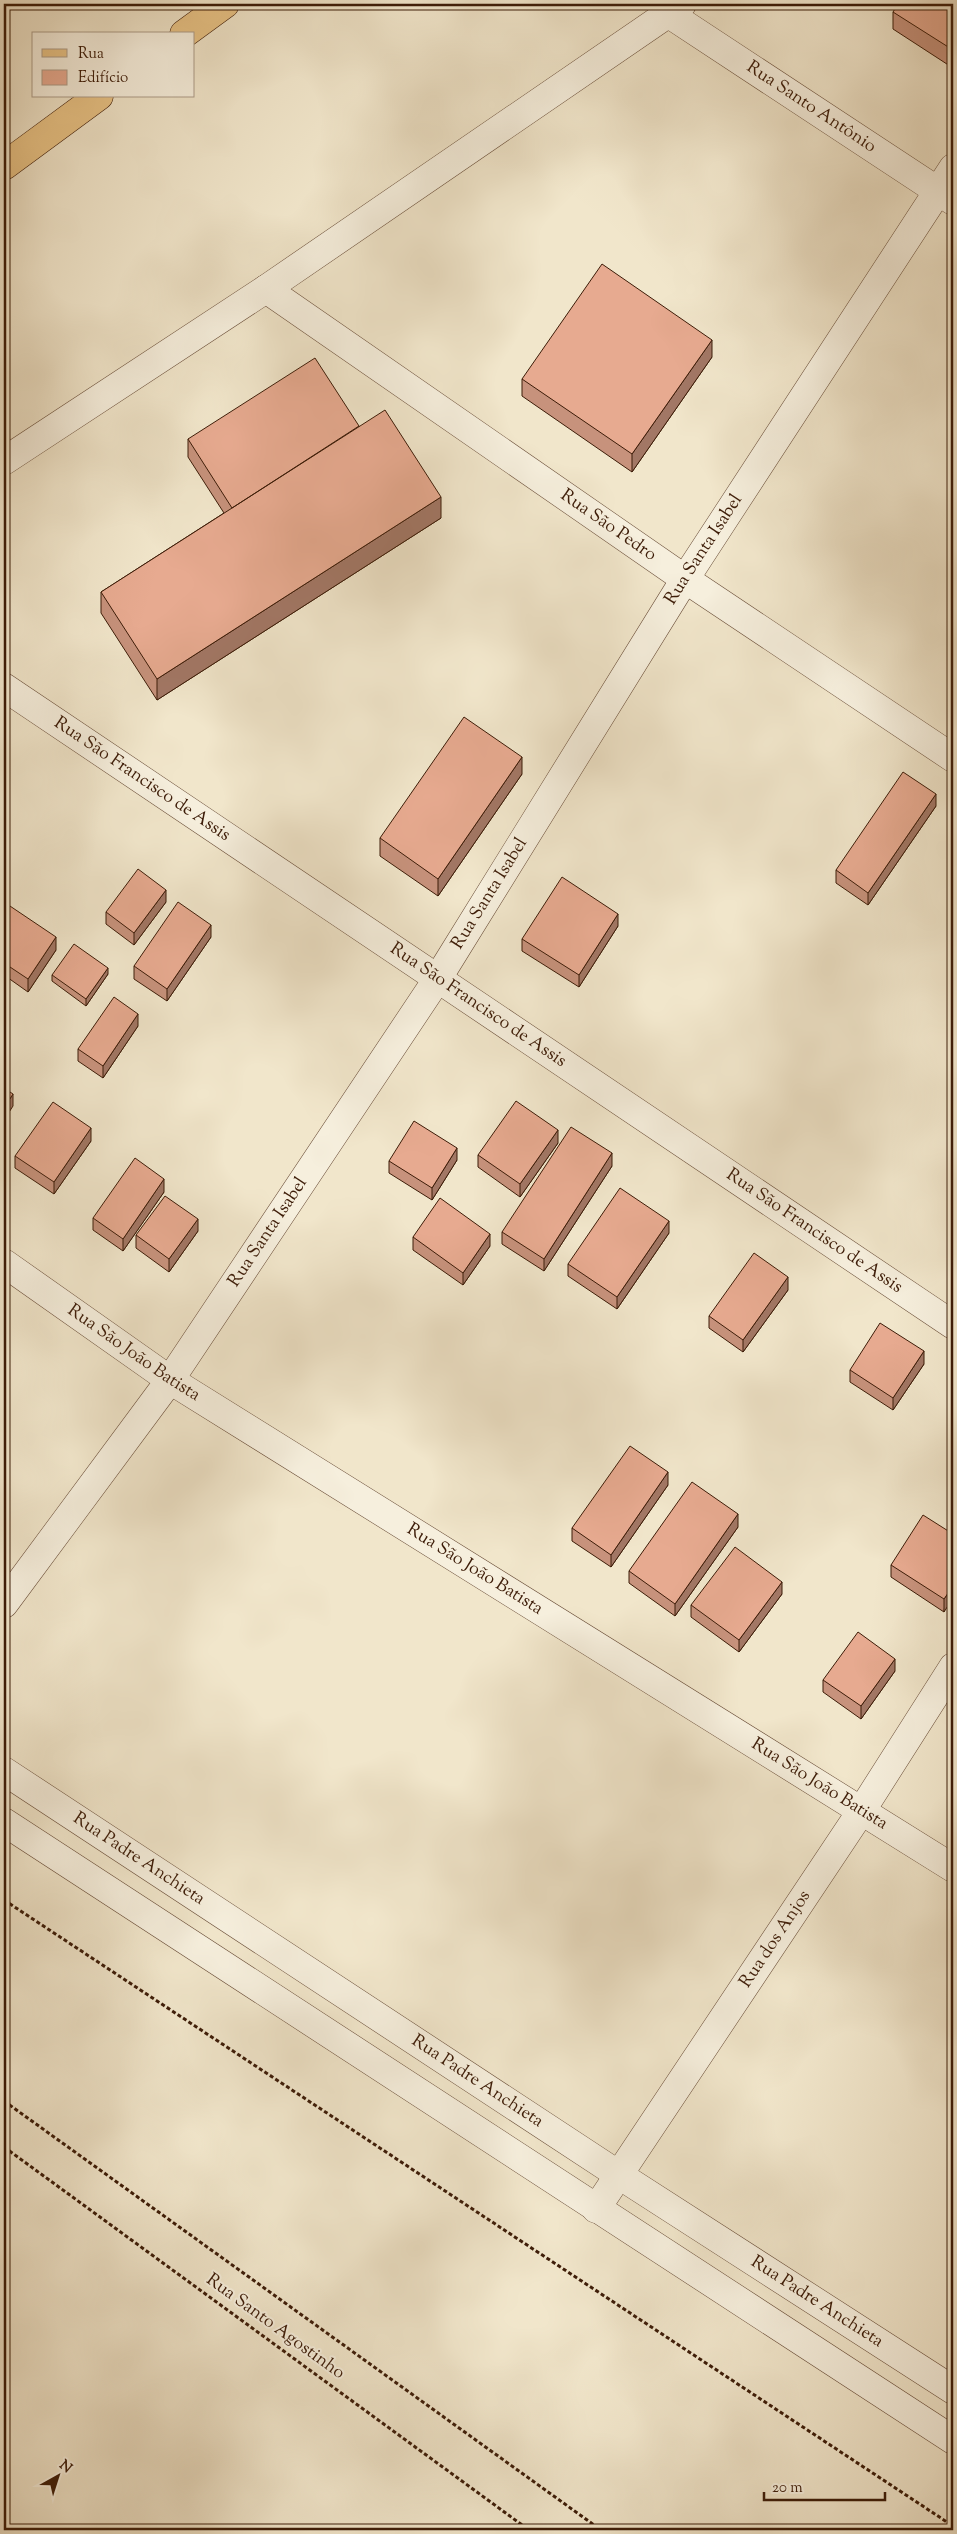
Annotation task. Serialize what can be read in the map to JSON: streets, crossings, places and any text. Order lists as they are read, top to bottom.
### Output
{
  "streets": {
    "street": [
      "Rua Santo Antônio",
      "Rua São Pedro",
      "Rua Santa Isabel",
      "Rua São Francisco de Assis",
      "Rua São João Batista",
      "Rua Padre Anchieta",
      "Rua dos Anjos"
    ],
    "path": ["Rua Santo Agostinho"]
  },
  "crossings": [
    ["Rua Santo Antônio", "Rua Santa Isabel"],
    ["Rua São Pedro", "Rua Santa Isabel"],
    ["Rua Santa Isabel", "Rua São Francisco de Assis"],
    ["Rua Santa Isabel", "Rua São João Batista"],
    ["Rua São João Batista", "Rua dos Anjos"],
    ["Rua Padre Anchieta", "Rua dos Anjos"]
  ],
  "legend": ["Rua", "Edifício"],
  "scale_bar": "20 m",
  "north": "top right"
}
